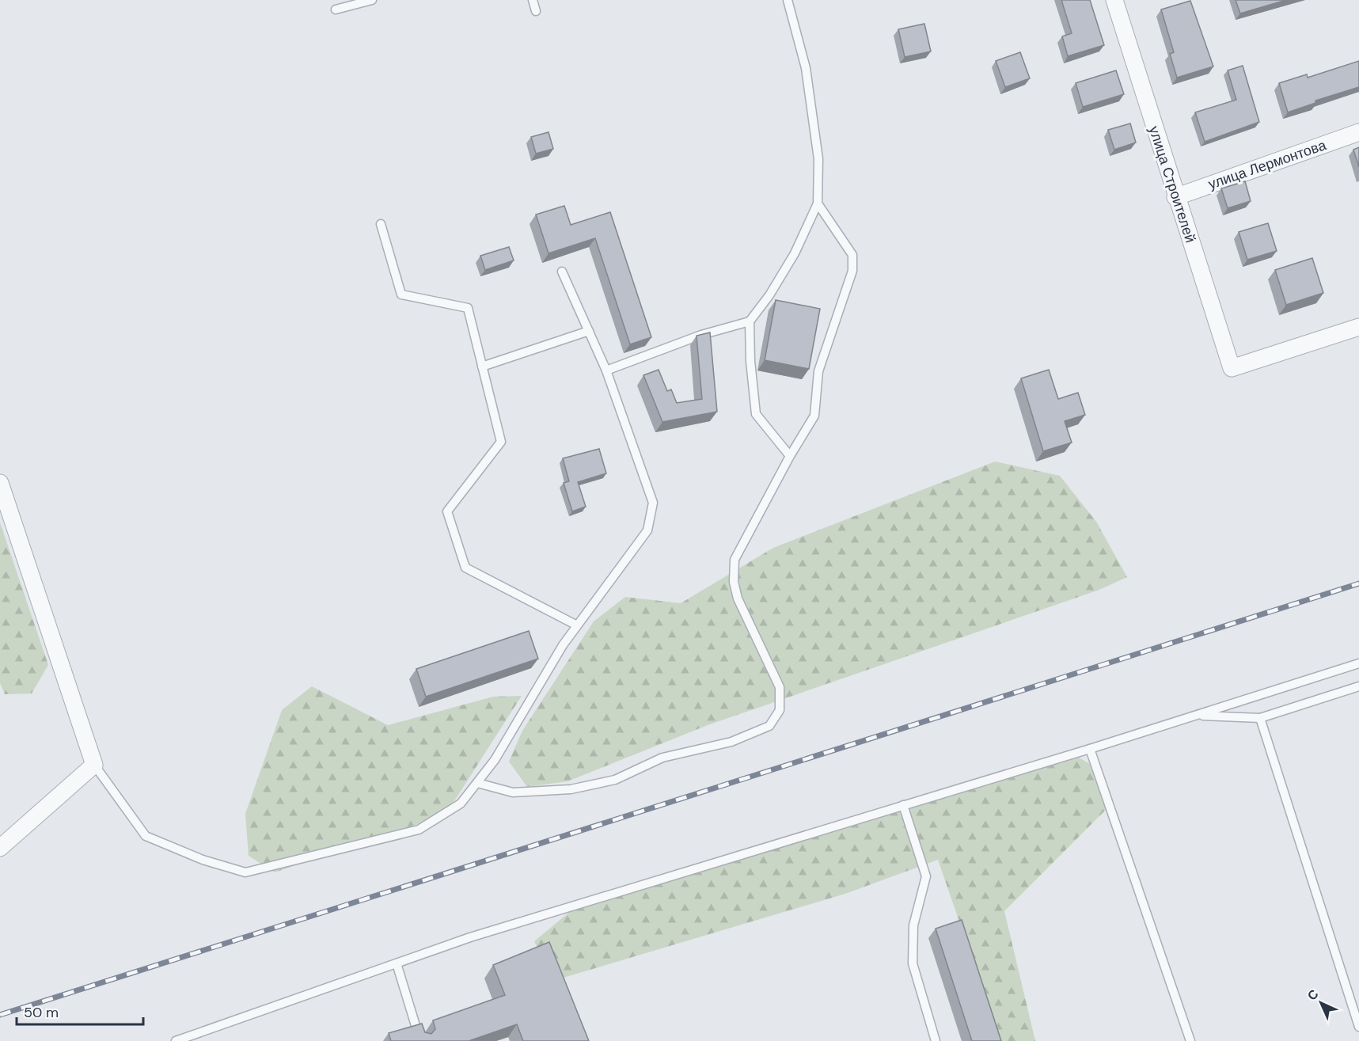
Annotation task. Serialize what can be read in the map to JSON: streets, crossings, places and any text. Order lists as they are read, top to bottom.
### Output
{
  "streets": {
    "street": ["улица Лермонтова", "улица Строителей"]
  },
  "crossings": [
    ["улица Лермонтова", "улица Строителей"]
  ],
  "scale_bar": "50 m",
  "north": "top left"
}
